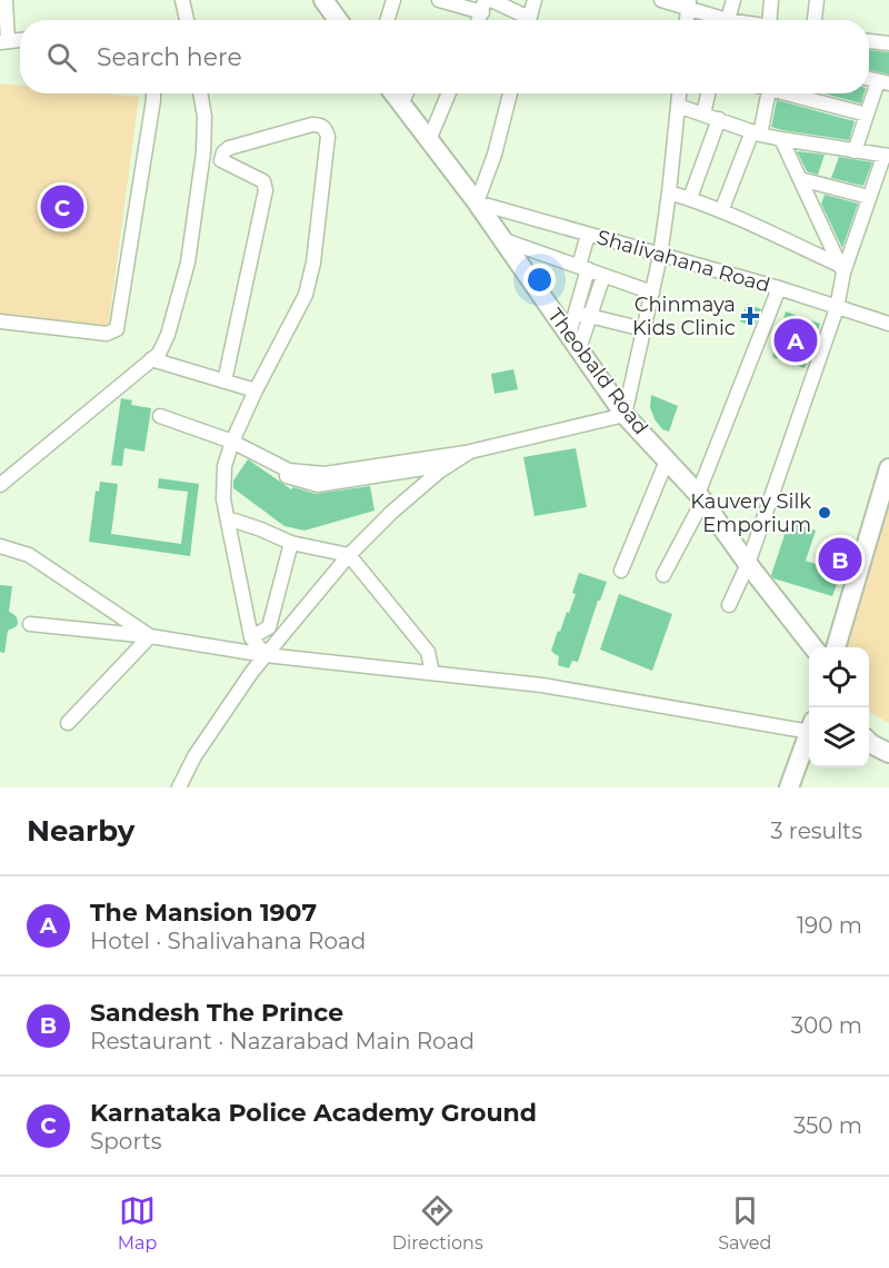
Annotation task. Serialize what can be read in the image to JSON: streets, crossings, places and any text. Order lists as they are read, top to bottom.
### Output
{
  "streets": {
    "main road": ["Theobald Road"],
    "street": ["Shalivahana Road"]
  },
  "crossings": [
    ["Shalivahana Road", "Theobald Road"]
  ],
  "places": {
    "health": ["Chinmaya Kids Clinic"],
    "other": ["Kauvery Silk Emporium"]
  },
  "page": {
    "search": "Search here",
    "pins": ["C", "A", "B"],
    "heading": ["Nearby", "3 results"],
    "list": [
      {
        "mark": "A",
        "name": "The Mansion 1907",
        "note": "Hotel · Shalivahana Road",
        "value": "190 m"
      },
      {
        "mark": "B",
        "name": "Sandesh The Prince",
        "note": "Restaurant · Nazarabad Main Road",
        "value": "300 m"
      },
      {
        "mark": "C",
        "name": "Karnataka Police Academy Ground",
        "note": "Sports",
        "value": "350 m"
      }
    ],
    "nav": ["Map", "Directions", "Saved"]
  }
}
